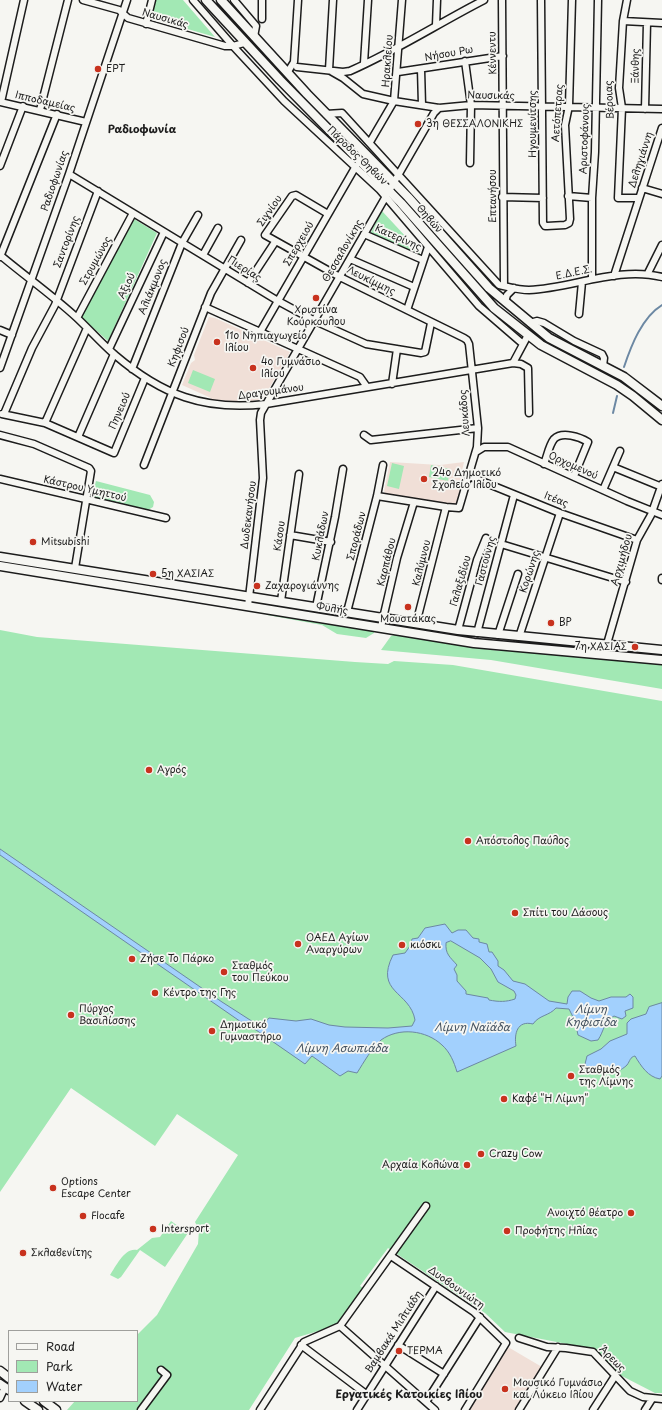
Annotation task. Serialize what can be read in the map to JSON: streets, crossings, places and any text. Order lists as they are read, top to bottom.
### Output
{
  "streets": {
    "main road": ["Θηβών", "Φυλής"],
    "street": [
      "Ναυσικάς",
      "Κέννεντυ",
      "Νήσου Ρω",
      "Ηρακλείου",
      "Ξάνθης",
      "Βέροιας",
      "Ιπποδαμείας",
      "Αετόπετρας",
      "Ηγουμενίτσης",
      "Αριστοφάνους",
      "Πάροδος Θηβών",
      "Δεληγιάννη",
      "Ραδιοφωνίας",
      "Επτανήσου",
      "Σιγνίου",
      "Κατερίνης",
      "Σαντορίνης",
      "Σπερχειού",
      "Θεσσαλονίκης",
      "Στρυμώνος",
      "Πιερίας",
      "Ε.Δ.Ε.Σ.",
      "Λευκίμμης",
      "Αξιού",
      "Αλιάκμονος",
      "Κηφισού",
      "Δραγουμάνου",
      "Πηνειού",
      "Λευκάδος",
      "Ορχομενού",
      "Κάστρου Υμηττού",
      "Ιτέας",
      "Δωδεκανήσου",
      "Κάσου",
      "Κυκλάδων",
      "Σποράδων",
      "Αρχιμήδου",
      "Γαστούνης",
      "Καρπάθου",
      "Καλύμνου",
      "Κορώνης",
      "Γαλαξιδίου",
      "Δυοβουνιώτη",
      "Βαμβακά Μιλτιάδη",
      "Άρεως"
    ]
  },
  "crossings": [
    ["Ναυσικάς", "Κέννεντυ"],
    ["Ναυσικάς", "Ηρακλείου"],
    ["Ναυσικάς", "Ξάνθης"],
    ["Ναυσικάς", "Βέροιας"],
    ["Ναυσικάς", "Αετόπετρας"],
    ["Ναυσικάς", "Ηγουμενίτσης"],
    ["Ναυσικάς", "Αριστοφάνους"],
    ["Ναυσικάς", "Πάροδος Θηβών"],
    ["Ναυσικάς", "Ραδιοφωνίας"],
    ["Ναυσικάς", "Επτανήσου"],
    ["Ναυσικάς", "Θηβών"],
    ["Ναυσικάς", "Θεσσαλονίκης"],
    ["Κέννεντυ", "Νήσου Ρω"],
    ["Κέννεντυ", "Επτανήσου"],
    ["Νήσου Ρω", "Ηρακλείου"],
    ["Ηρακλείου", "Πάροδος Θηβών"],
    ["Βέροιας", "Δεληγιάννη"],
    ["Ιπποδαμείας", "Ραδιοφωνίας"],
    ["Αετόπετρας", "Ηγουμενίτσης"],
    ["Αριστοφάνους", "Ε.Δ.Ε.Σ."],
    ["Πάροδος Θηβών", "Επτανήσου"],
    ["Πάροδος Θηβών", "Θηβών"],
    ["Πάροδος Θηβών", "Σπερχειού"],
    ["Πάροδος Θηβών", "Θεσσαλονίκης"],
    ["Πάροδος Θηβών", "Ε.Δ.Ε.Σ."],
    ["Δεληγιάννη", "Ε.Δ.Ε.Σ."],
    ["Ραδιοφωνίας", "Πιερίας"],
    ["Ραδιοφωνίας", "Δραγουμάνου"],
    ["Επτανήσου", "Ε.Δ.Ε.Σ."],
    ["Σιγνίου", "Σπερχειού"],
    ["Σιγνίου", "Λευκίμμης"],
    ["Θηβών", "Θεσσαλονίκης"],
    ["Κατερίνης", "Θεσσαλονίκης"],
    ["Σαντορίνης", "Πιερίας"],
    ["Σαντορίνης", "Δραγουμάνου"],
    ["Σπερχειού", "Πιερίας"],
    ["Σπερχειού", "Λευκίμμης"],
    ["Θεσσαλονίκης", "Πιερίας"],
    ["Θεσσαλονίκης", "Λευκίμμης"],
    ["Θεσσαλονίκης", "Δραγουμάνου"],
    ["Θεσσαλονίκης", "Δωδεκανήσου"],
    ["Στρυμώνος", "Πιερίας"],
    ["Στρυμώνος", "Δραγουμάνου"],
    ["Πιερίας", "Λευκίμμης"],
    ["Πιερίας", "Αξιού"],
    ["Πιερίας", "Αλιάκμονος"],
    ["Πιερίας", "Κηφισού"],
    ["Λευκίμμης", "Λευκάδος"],
    ["Αξιού", "Δραγουμάνου"],
    ["Αλιάκμονος", "Δραγουμάνου"],
    ["Κηφισού", "Δραγουμάνου"],
    ["Δραγουμάνου", "Πηνειού"],
    ["Δραγουμάνου", "Λευκάδος"],
    ["Δραγουμάνου", "Δωδεκανήσου"],
    ["Λευκάδος", "Ορχομενού"],
    ["Λευκάδος", "Ιτέας"],
    ["Λευκάδος", "Καλύμνου"],
    ["Ορχομενού", "Αρχιμήδου"],
    ["Ιτέας", "Αρχιμήδου"],
    ["Ιτέας", "Γαστούνης"],
    ["Ιτέας", "Κορώνης"],
    ["Δωδεκανήσου", "Φυλής"],
    ["Κάσου", "Φυλής"],
    ["Κυκλάδων", "Φυλής"],
    ["Σποράδων", "Φυλής"],
    ["Αρχιμήδου", "Φυλής"],
    ["Γαστούνης", "Φυλής"],
    ["Καρπάθου", "Φυλής"],
    ["Καλύμνου", "Φυλής"],
    ["Κορώνης", "Φυλής"],
    ["Γαλαξιδίου", "Φυλής"],
    ["Δυοβουνιώτη", "Βαμβακά Μιλτιάδη"]
  ],
  "districts": ["Ραδιοφωνία", "Εργατικές Κατοικίες Ιλίου"],
  "water": ["Λίμνη Κηφισίδα", "Λίμνη Ναϊάδα", "Λίμνη Ασωπιάδα"],
  "places": [
    "ΕΡΤ",
    "3η ΘΕΣΣΑΛΟΝΙΚΗΣ",
    "Χριστίνα Κούρκουλου",
    "11ο Νηπιαγωγείο Ιλίου",
    "4ο Γυμνάσιο Ιλίου",
    "24ο Δημοτικό Σχολείο Ιλίου",
    "Mitsubishi",
    "5η ΧΑΣΙΑΣ",
    "Ζαχαρογιάννης",
    "Μουστάκας",
    "BP",
    "7η ΧΑΣΙΑΣ",
    "Αγρός",
    "Απόστολος Παύλος",
    "Σπίτι του Δάσους",
    "ΟΑΕΔ Αγίων Αναργύρων",
    "κιόσκι",
    "Ζήσε Το Πάρκο",
    "Σταθμός του Πεύκου",
    "Κέντρο της Γης",
    "Πύργος Βασιλίσσης",
    "Δημοτικό Γυμναστήριο",
    "Σταθμός της Λίμνης",
    "Καφέ \"Η Λίμνη\"",
    "Crazy Cow",
    "Αρχαία Κολώνα",
    "Options Escape Center",
    "Ανοιχτό θέατρο",
    "Flocafe",
    "Intersport",
    "Προφήτης Ηλίας",
    "Σκλαβενίτης",
    "ΤΕΡΜΑ",
    "Μουσικό Γυμνάσιο και Λύκειο Ιλίου"
  ],
  "legend": ["Road", "Park", "Water"]
}
